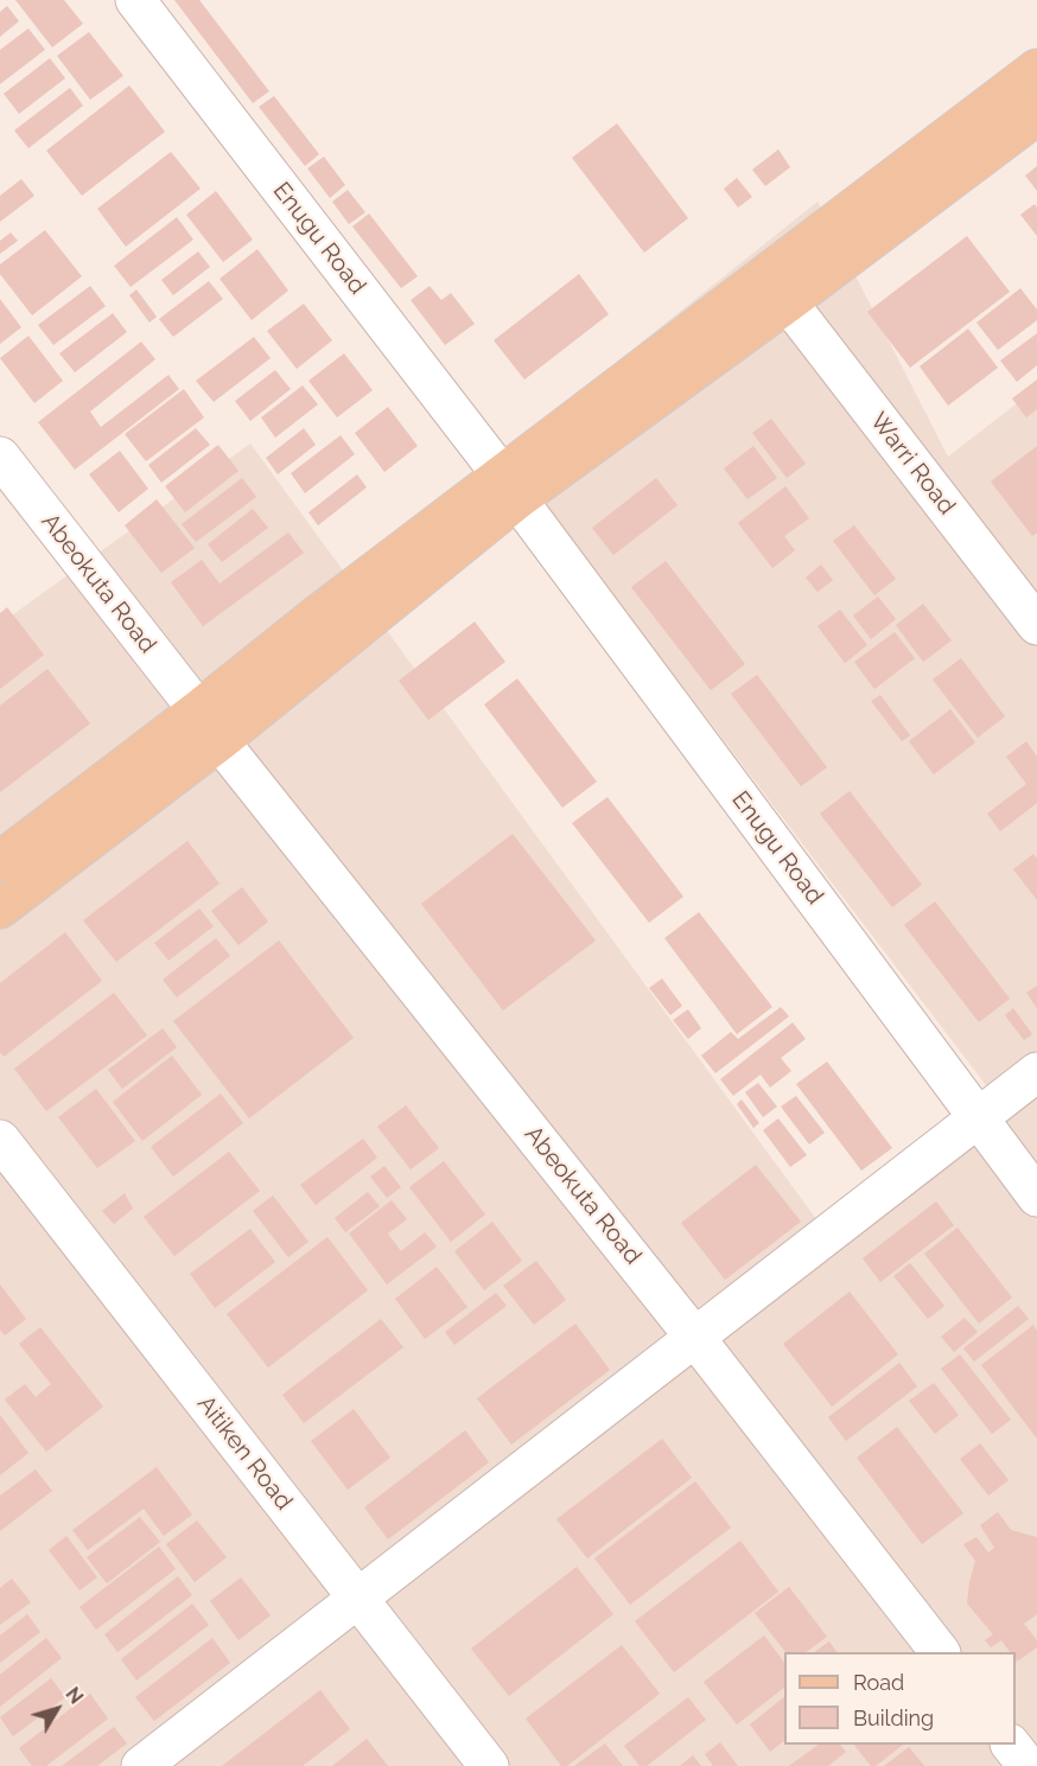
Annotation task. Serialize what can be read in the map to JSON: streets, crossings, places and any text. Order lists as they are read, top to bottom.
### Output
{
  "streets": {
    "street": [
      "Enugu Road",
      "Warri Road",
      "Abeokuta Road",
      "Aitiken Road"
    ]
  },
  "legend": ["Road", "Building"],
  "north": "top right"
}
